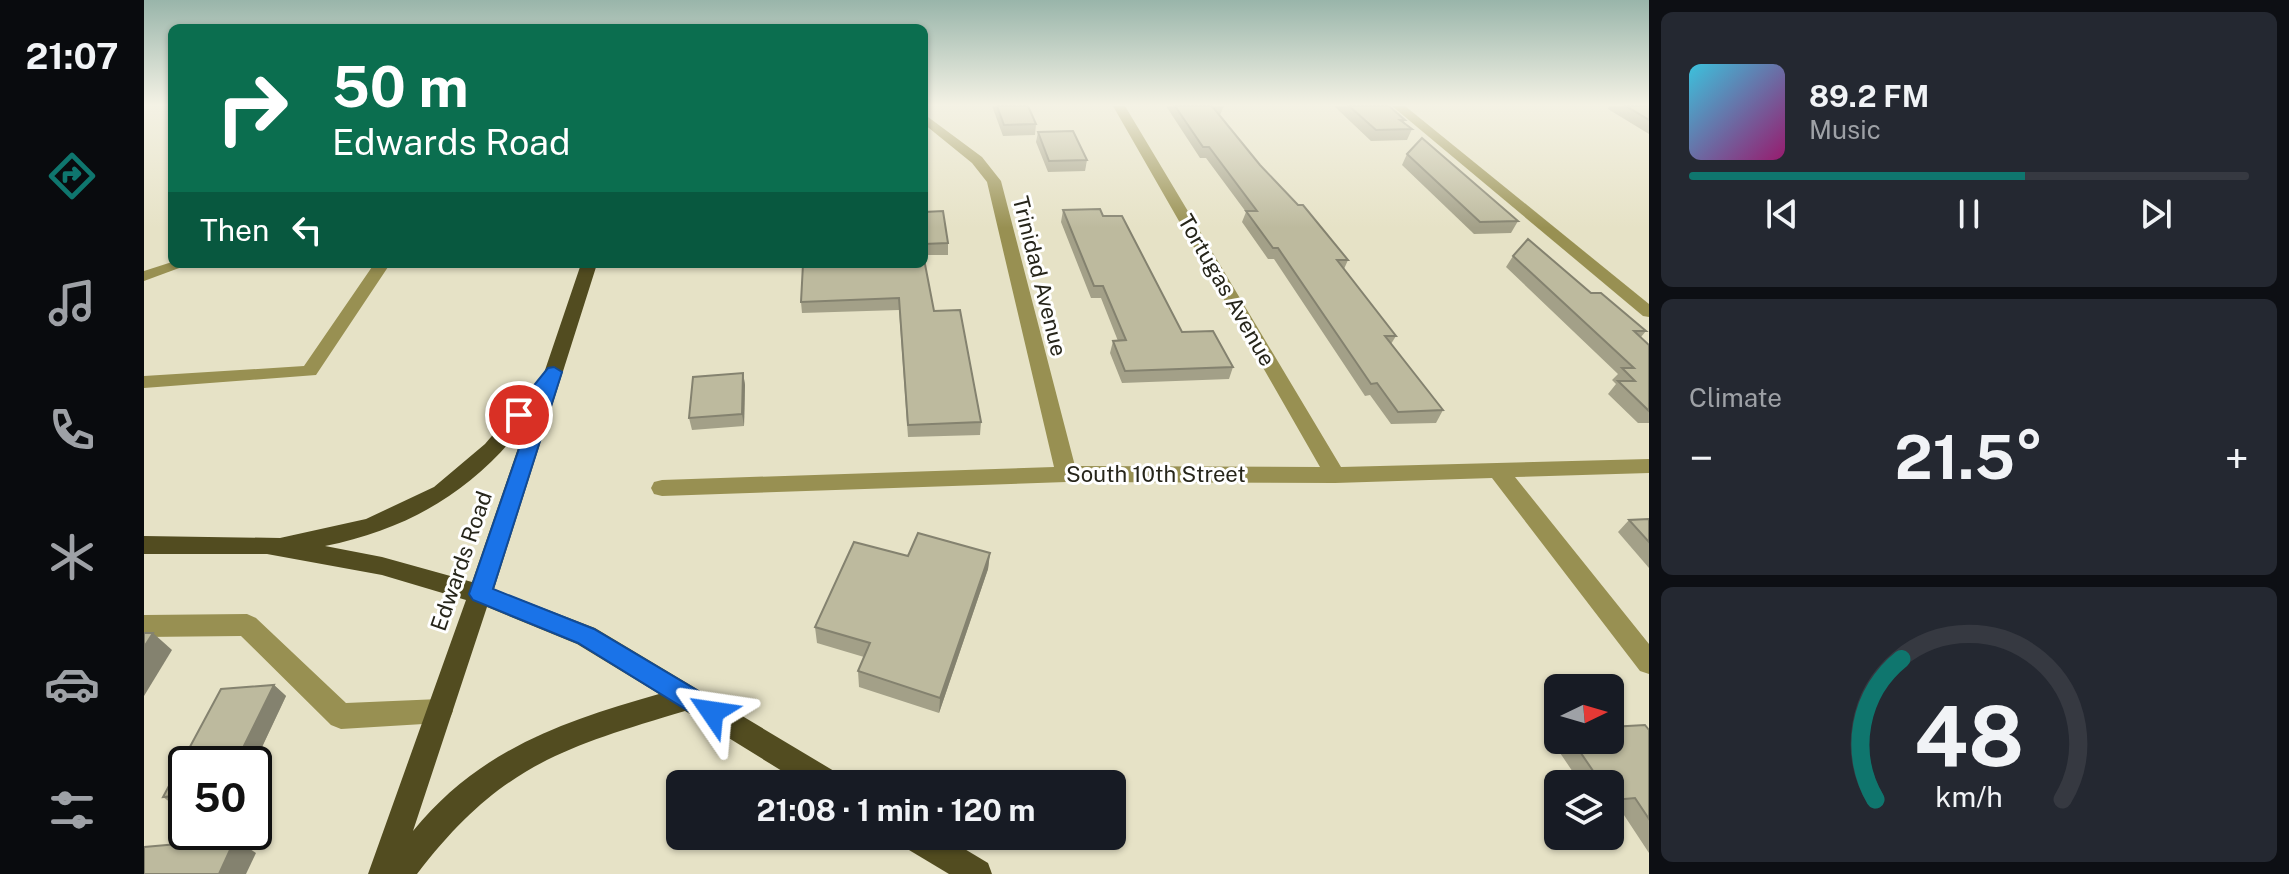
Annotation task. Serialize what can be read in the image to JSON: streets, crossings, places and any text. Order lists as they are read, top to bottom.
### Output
{
  "streets": {
    "main road": ["Edwards Road"],
    "street": ["Trinidad Avenue", "Tortugas Avenue", "South 10th Street"]
  },
  "crossings": [
    ["Trinidad Avenue", "South 10th Street"],
    ["Tortugas Avenue", "South 10th Street"]
  ],
  "north": "right",
  "page": {
    "tabs": "21:07",
    "turn": ["50 m", "Edwards Road"],
    "song": ["89.2 FM", "Music"],
    "then": "Then",
    "tile": "Climate",
    "heat": ["−", "21.5°", "+"],
    "limit": "50",
    "trip": "21:08 · 1 min · 120 m",
    "gauge": ["48", "km/h"]
  }
}
